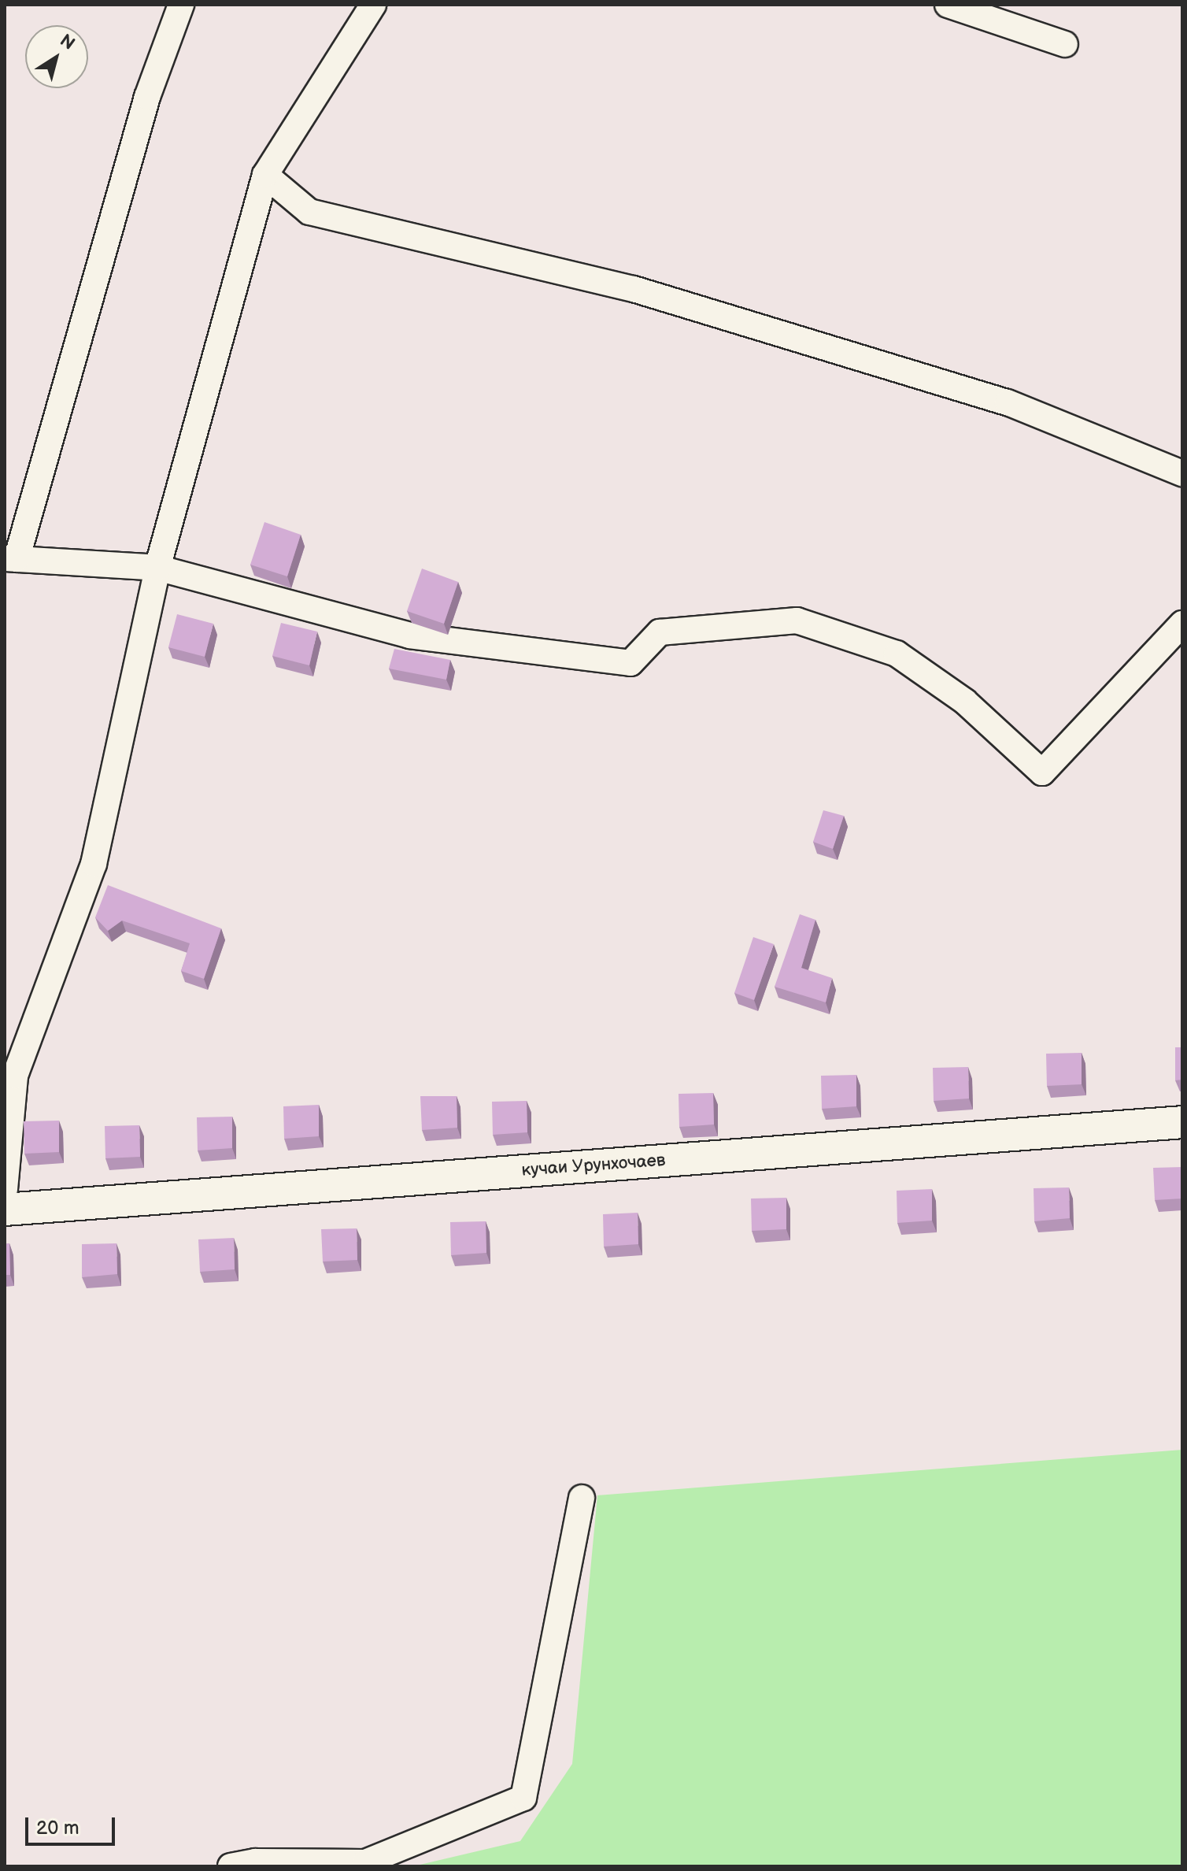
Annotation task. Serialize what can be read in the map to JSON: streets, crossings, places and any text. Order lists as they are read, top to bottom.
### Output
{
  "streets": {
    "street": ["кучаи Урунхочаев"]
  },
  "scale_bar": "20 m",
  "north": "top right"
}
